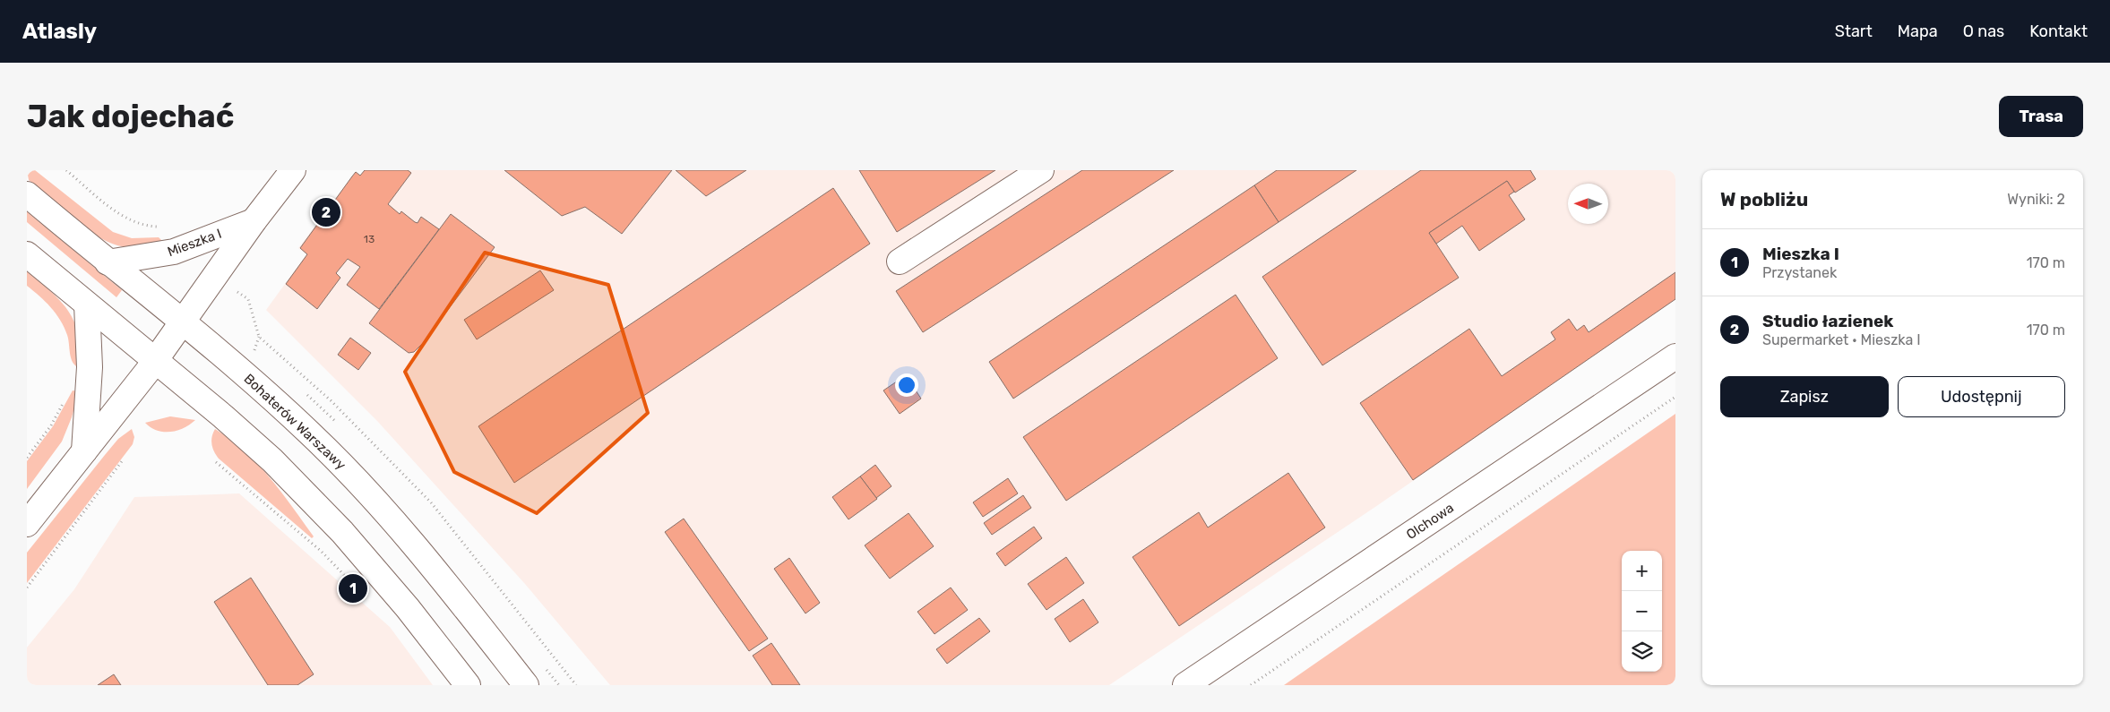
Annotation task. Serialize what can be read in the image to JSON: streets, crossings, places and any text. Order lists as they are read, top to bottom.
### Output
{
  "streets": {
    "street": ["Mieszka I", "Bohaterów Warszawy", "Olchowa"]
  },
  "crossings": [
    ["Mieszka I", "Bohaterów Warszawy"]
  ],
  "house_numbers": ["13"],
  "north": "left",
  "page": {
    "header": "Atlasly",
    "nav": [
      "Start",
      "Mapa",
      "O nas",
      "Kontakt"
    ],
    "buttons": [
      "Trasa",
      ["Zapisz", "Udostępnij"]
    ],
    "title": "Jak dojechać",
    "heading": ["W pobliżu", "Wyniki: 2"],
    "pins": ["2", "1"],
    "list": [
      {
        "mark": "1",
        "name": "Mieszka I",
        "note": "Przystanek",
        "value": "170 m"
      },
      {
        "mark": "2",
        "name": "Studio łazienek",
        "note": "Supermarket · Mieszka I",
        "value": "170 m"
      }
    ],
    "map_buttons": ["+", "−"]
  }
}
